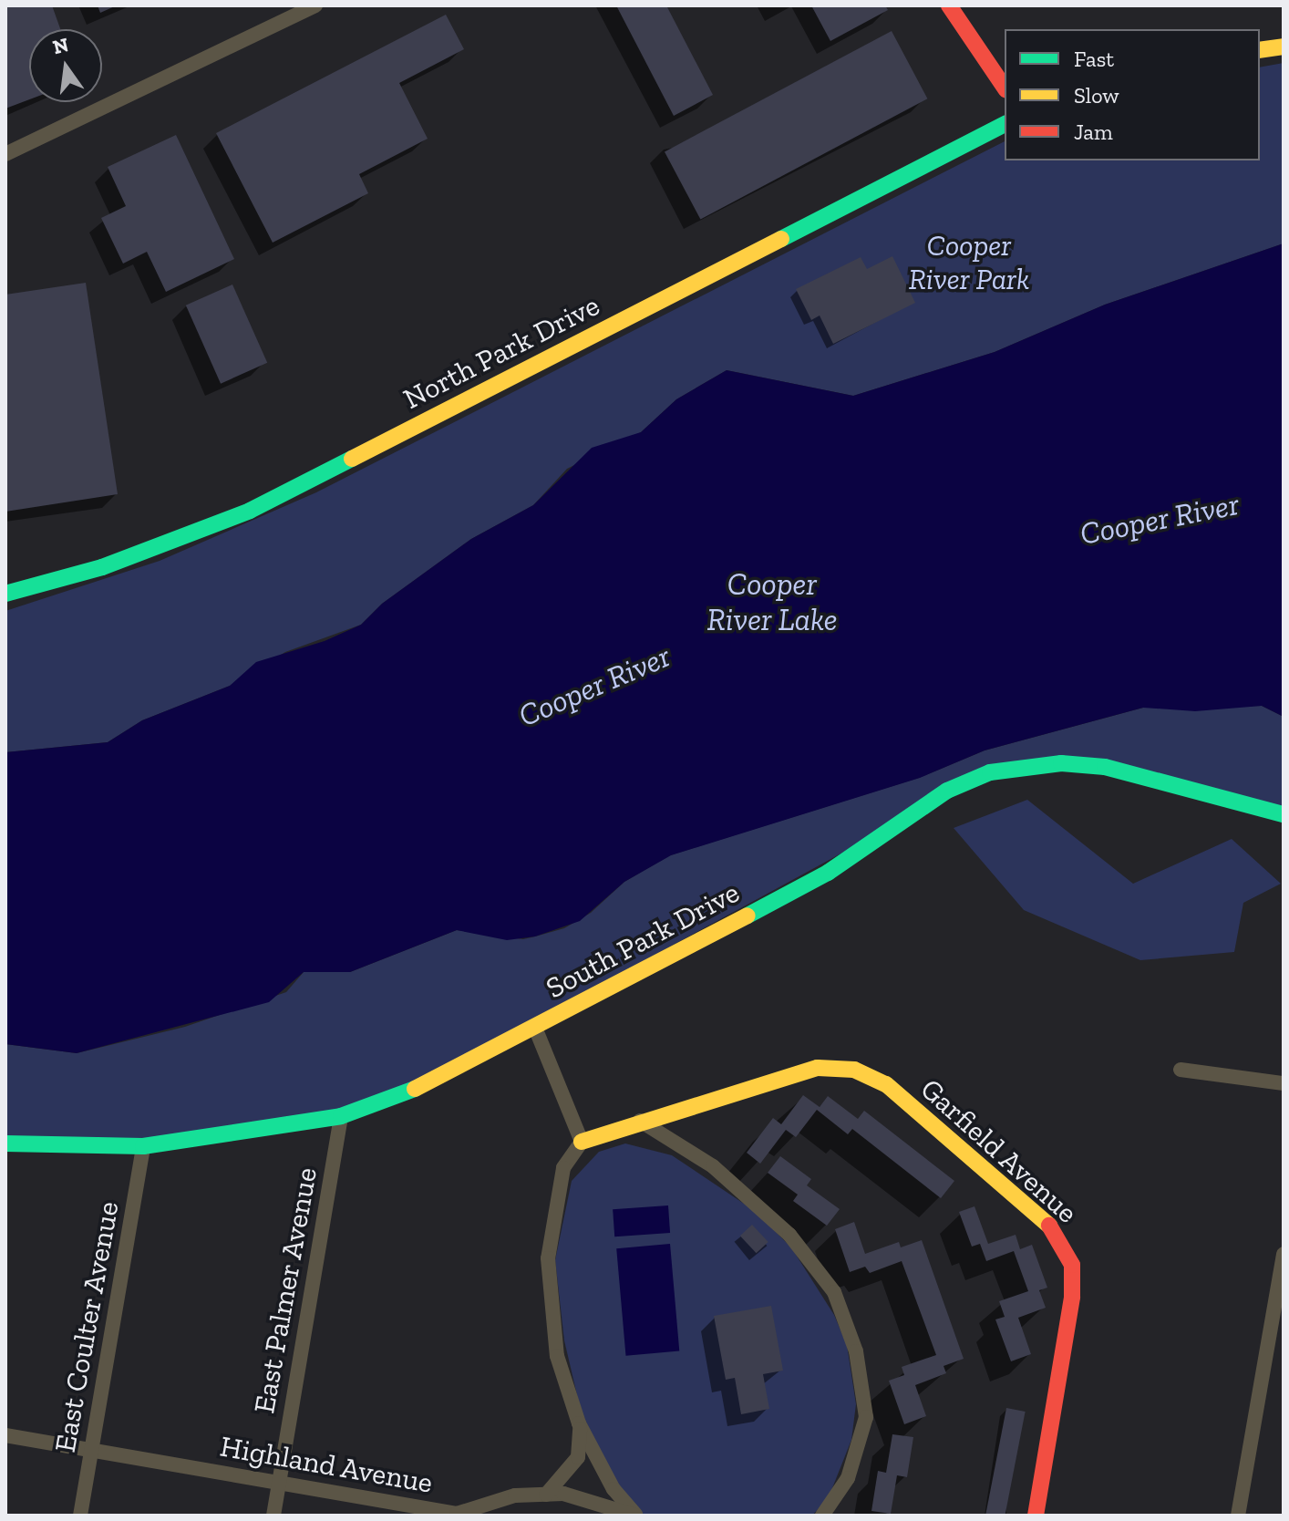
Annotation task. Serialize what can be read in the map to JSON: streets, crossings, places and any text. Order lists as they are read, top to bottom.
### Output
{
  "streets": {
    "street": [
      "North Park Drive",
      "South Park Drive",
      "Garfield Avenue",
      "East Palmer Avenue",
      "East Coulter Avenue",
      "Highland Avenue"
    ]
  },
  "crossings": [
    ["South Park Drive", "East Palmer Avenue"],
    ["South Park Drive", "East Coulter Avenue"],
    ["East Palmer Avenue", "Highland Avenue"],
    ["East Coulter Avenue", "Highland Avenue"]
  ],
  "water": ["Cooper River", "Cooper River Lake"],
  "parks": ["Cooper River Park"],
  "legend": ["Fast", "Slow", "Jam"],
  "north": "top"
}
